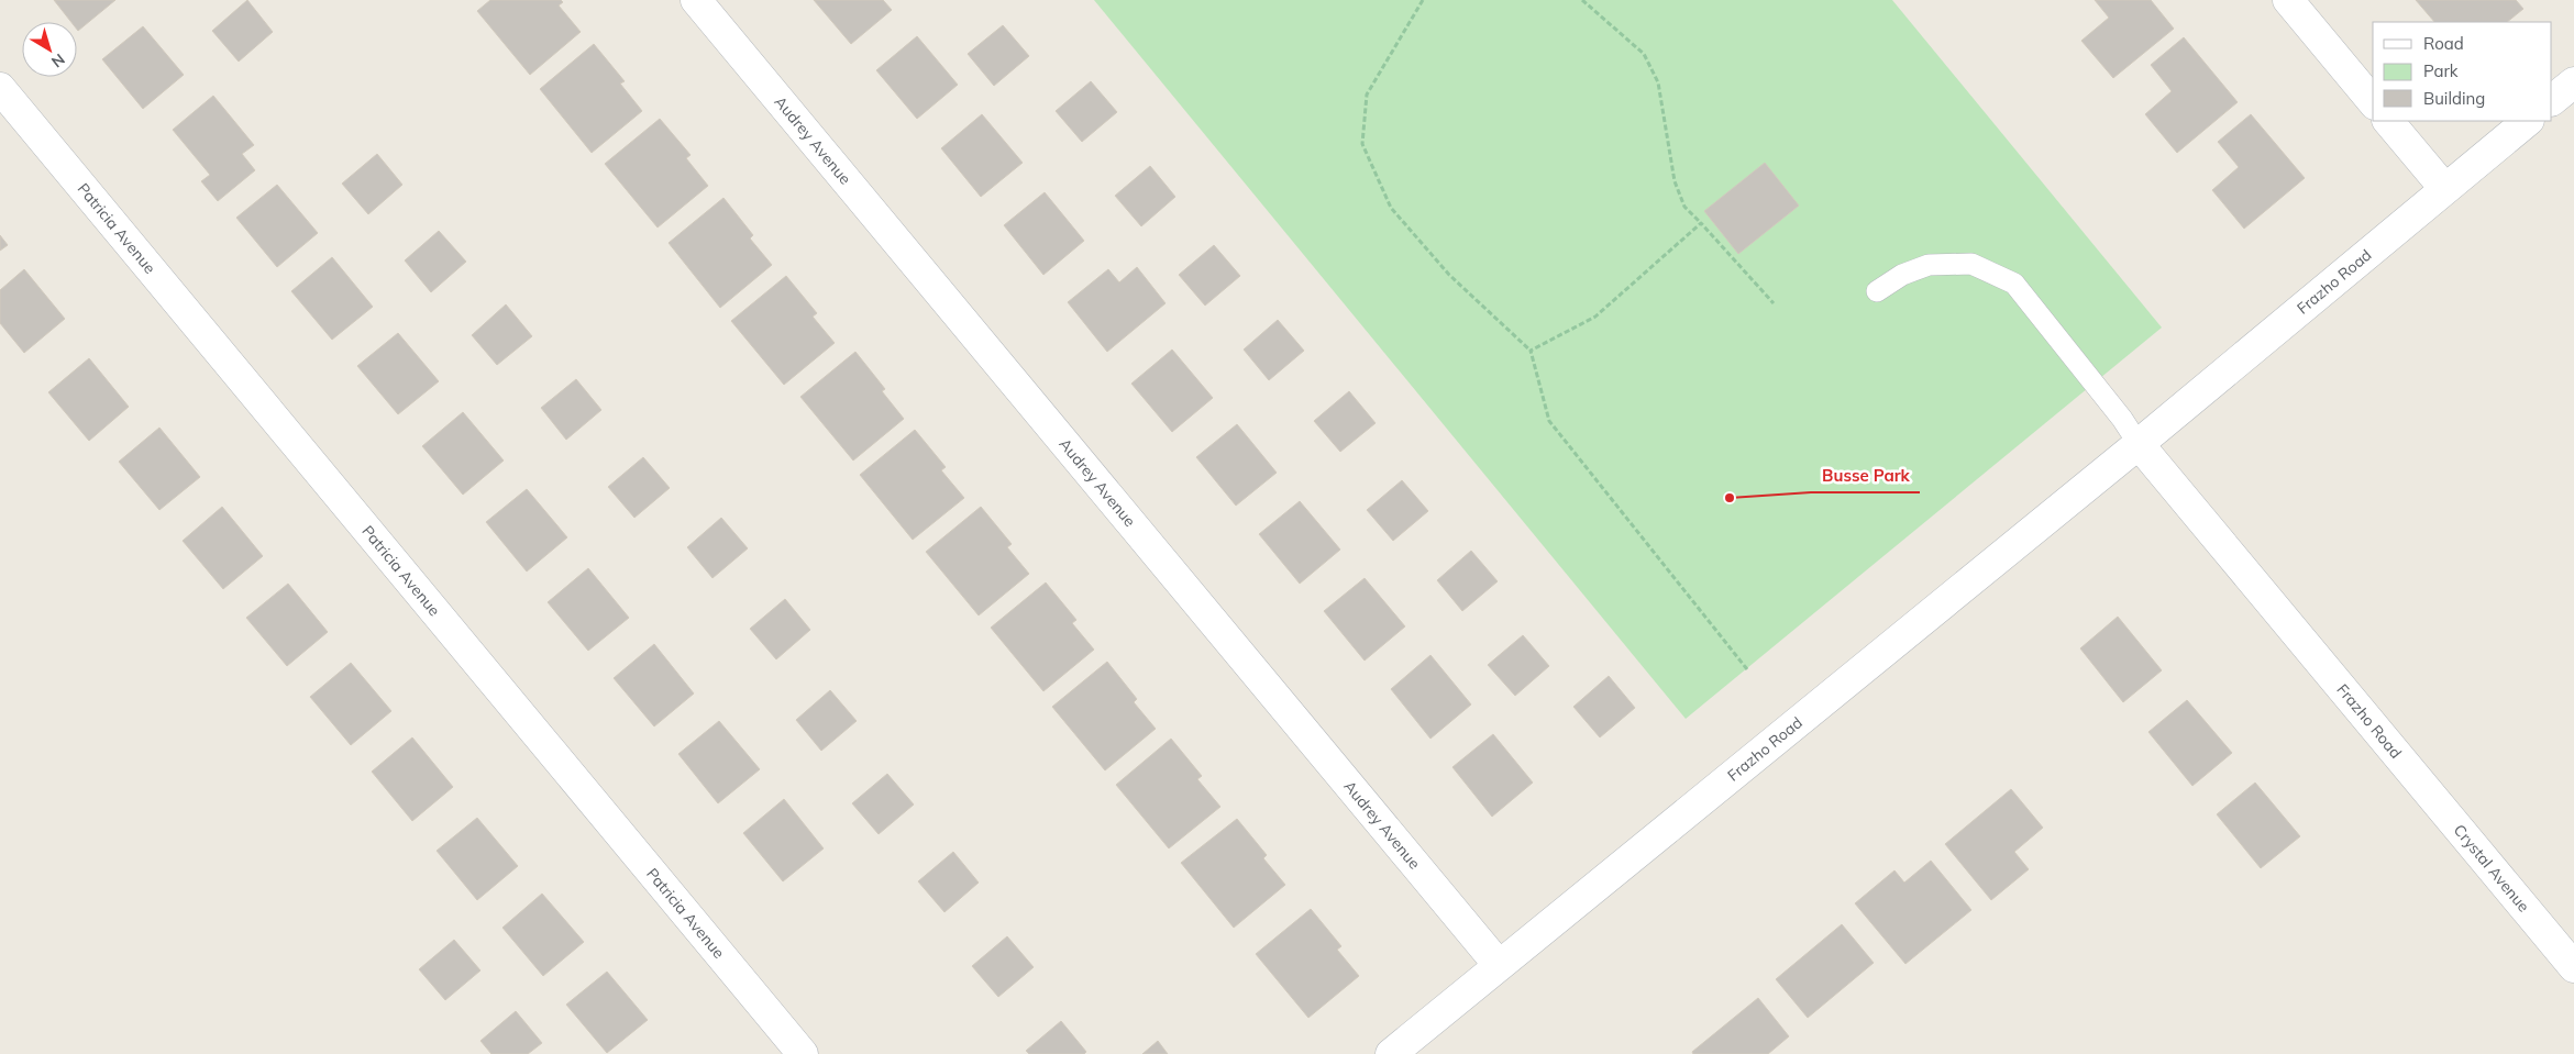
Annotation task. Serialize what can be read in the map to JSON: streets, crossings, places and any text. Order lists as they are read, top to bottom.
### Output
{
  "streets": {
    "street": [
      "Audrey Avenue",
      "Patricia Avenue",
      "Frazho Road",
      "Crystal Avenue"
    ]
  },
  "crossings": [
    ["Audrey Avenue", "Frazho Road"],
    ["Frazho Road", "Crystal Avenue"]
  ],
  "places": ["Busse Park"],
  "legend": ["Road", "Park", "Building"],
  "north": "bottom right"
}
